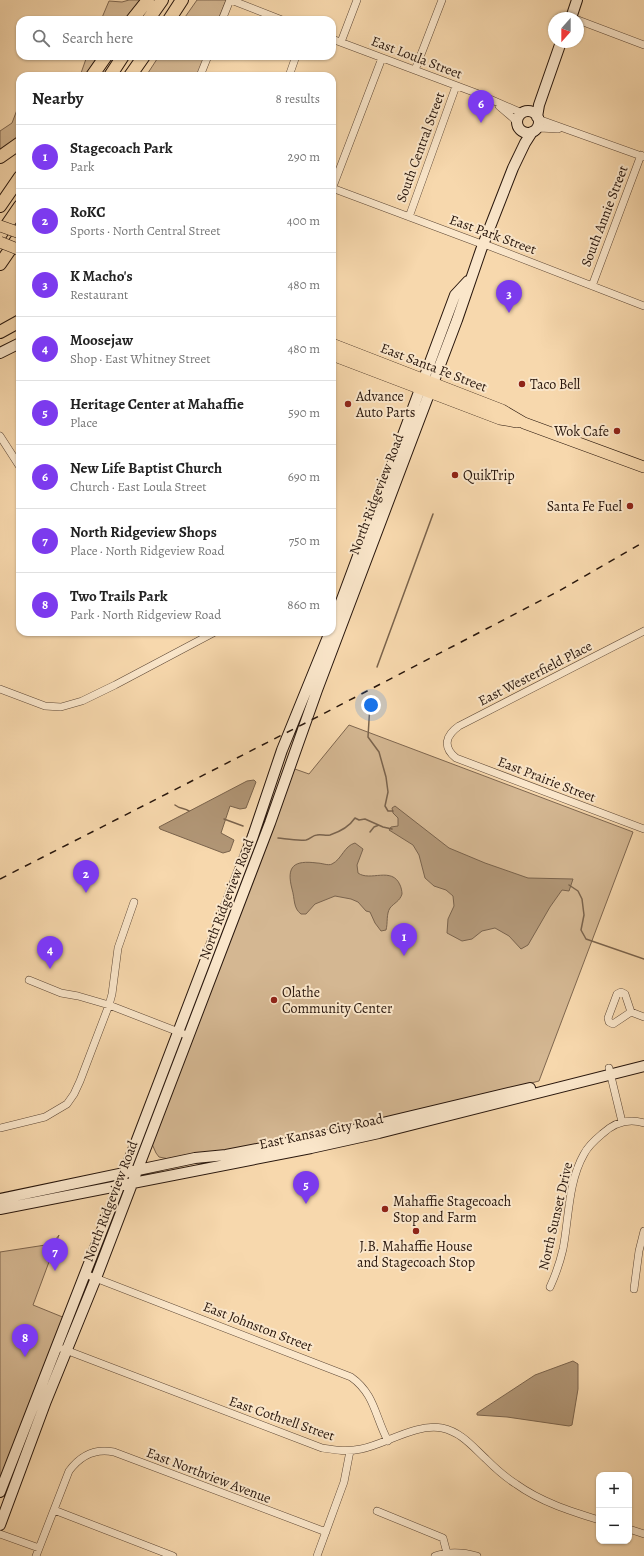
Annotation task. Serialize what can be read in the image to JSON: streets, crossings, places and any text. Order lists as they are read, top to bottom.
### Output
{
  "streets": {
    "main road": ["East Santa Fe Street", "North Ridgeview Road", "East Kansas City Road"],
    "street": [
      "East Loula Street",
      "South Central Street",
      "South Annie Street",
      "East Park Street",
      "East Westerfield Place",
      "East Prairie Street",
      "North Sunset Drive",
      "East Johnston Street",
      "East Cothrell Street",
      "East Northview Avenue"
    ]
  },
  "crossings": [
    ["East Loula Street", "South Central Street"],
    ["South Central Street", "East Park Street"],
    ["South Annie Street", "East Park Street"],
    ["East Park Street", "North Ridgeview Road"],
    ["East Santa Fe Street", "North Ridgeview Road"],
    ["North Ridgeview Road", "East Kansas City Road"],
    ["North Ridgeview Road", "East Johnston Street"],
    ["North Ridgeview Road", "East Cothrell Street"],
    ["East Westerfield Place", "East Prairie Street"],
    ["East Johnston Street", "East Cothrell Street"]
  ],
  "places": [
    "Taco Bell",
    "Advance Auto Parts",
    "Wok Cafe",
    "QuikTrip",
    "Santa Fe Fuel",
    "Olathe Community Center",
    "Mahaffie Stagecoach Stop and Farm",
    "J.B. Mahaffie House and Stagecoach Stop"
  ],
  "north": "bottom",
  "page": {
    "search": "Search here",
    "heading": ["Nearby", "8 results"],
    "pins": [
      "6",
      "3",
      "2",
      "1",
      "4",
      "5",
      "7",
      "8"
    ],
    "list": [
      {
        "mark": "1",
        "name": "Stagecoach Park",
        "note": "Park",
        "value": "290 m"
      },
      {
        "mark": "2",
        "name": "RoKC",
        "note": "Sports · North Central Street",
        "value": "400 m"
      },
      {
        "mark": "3",
        "name": "K Macho's",
        "note": "Restaurant",
        "value": "480 m"
      },
      {
        "mark": "4",
        "name": "Moosejaw",
        "note": "Shop · East Whitney Street",
        "value": "480 m"
      },
      {
        "mark": "5",
        "name": "Heritage Center at Mahaffie",
        "note": "Place",
        "value": "590 m"
      },
      {
        "mark": "6",
        "name": "New Life Baptist Church",
        "note": "Church · East Loula Street",
        "value": "690 m"
      },
      {
        "mark": "7",
        "name": "North Ridgeview Shops",
        "note": "Place · North Ridgeview Road",
        "value": "750 m"
      },
      {
        "mark": "8",
        "name": "Two Trails Park",
        "note": "Park · North Ridgeview Road",
        "value": "860 m"
      }
    ],
    "map_buttons": ["+", "−"]
  }
}
